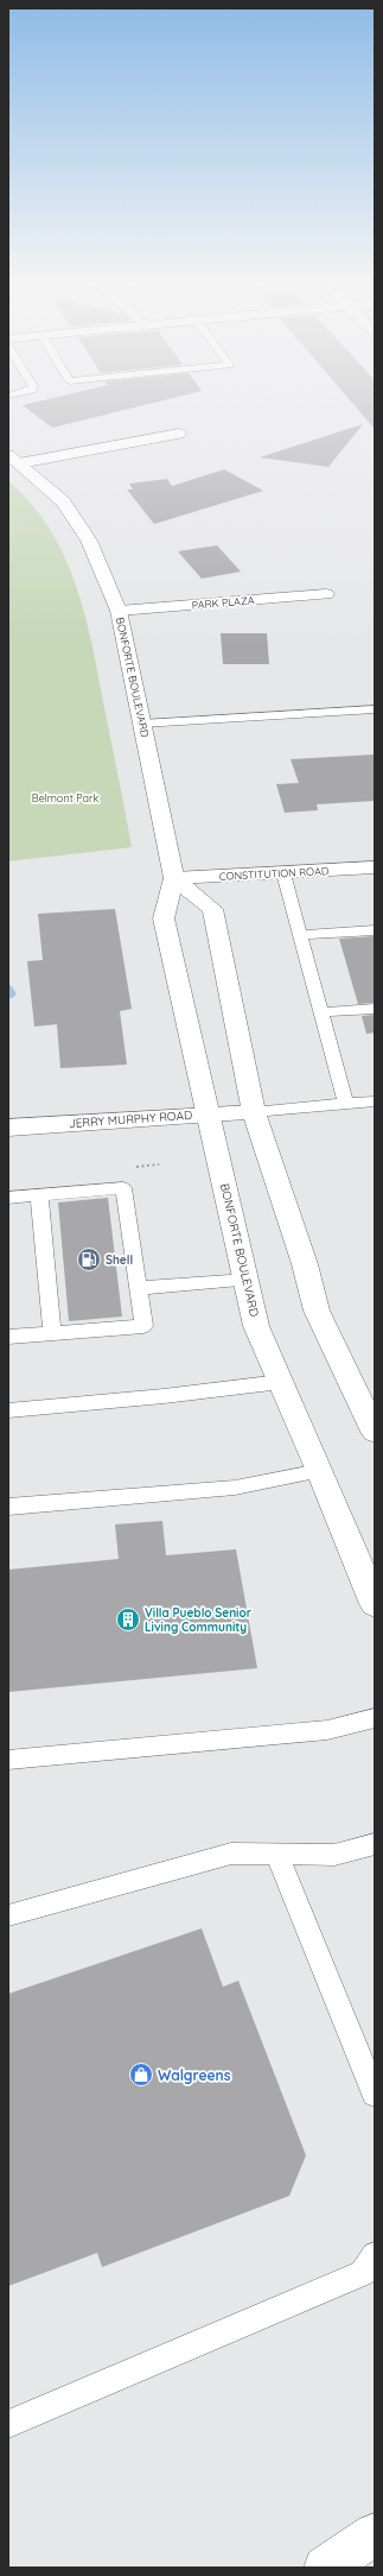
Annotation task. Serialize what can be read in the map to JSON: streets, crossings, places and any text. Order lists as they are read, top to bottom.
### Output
{
  "streets": {
    "main road": [
      "PARK PLAZA",
      "BONFORTE BOULEVARD",
      "CONSTITUTION ROAD",
      "JERRY MURPHY ROAD"
    ]
  },
  "crossings": [
    ["PARK PLAZA", "BONFORTE BOULEVARD"],
    ["BONFORTE BOULEVARD", "CONSTITUTION ROAD"],
    ["BONFORTE BOULEVARD", "JERRY MURPHY ROAD"]
  ],
  "parks": ["Belmont Park"],
  "places": {
    "fuel station": ["Shell"],
    "building": ["Villa Pueblo Senior Living Community"],
    "shop": ["Walgreens"]
  }
}
